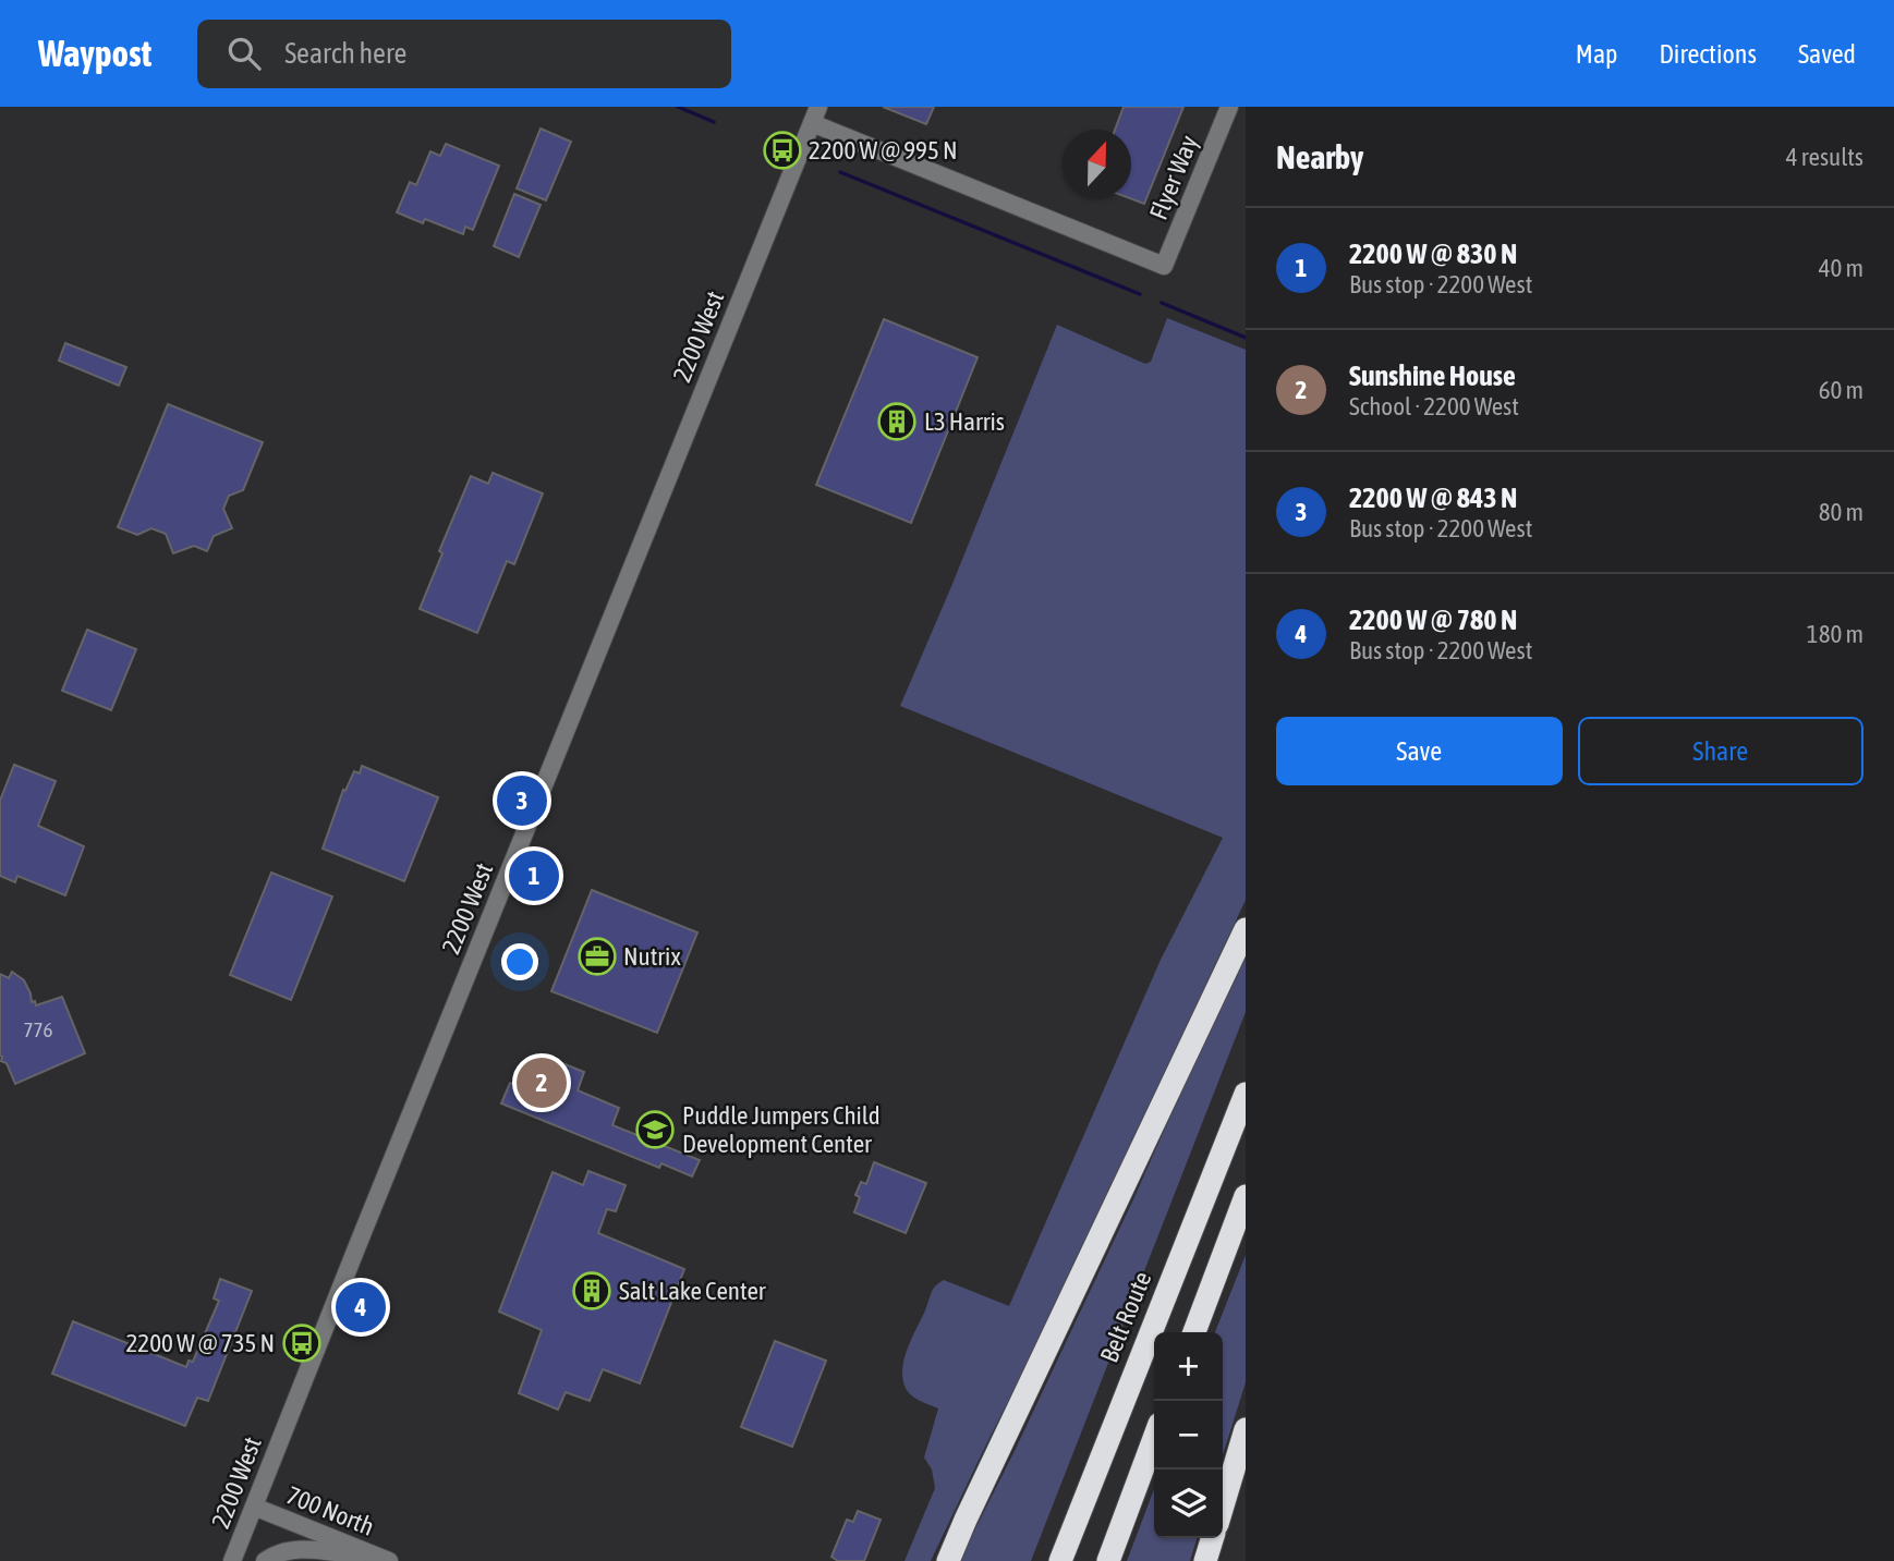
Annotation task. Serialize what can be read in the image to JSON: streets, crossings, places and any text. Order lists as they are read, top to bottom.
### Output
{
  "streets": {
    "highway": ["Belt Route"],
    "street": ["Flyer Way", "2200 West", "700 North"]
  },
  "crossings": [
    ["Flyer Way", "2200 West"],
    ["2200 West", "700 North"]
  ],
  "places": {
    "bus stop": ["2200 W @ 995 N", "2200 W @ 735 N"],
    "building": ["L3 Harris", "Salt Lake Center"],
    "office": ["Nutrix"],
    "school or university": ["Puddle Jumpers Child Development Center"]
  },
  "house_numbers": ["776"],
  "north": "top",
  "page": {
    "header": "Waypost",
    "search": "Search here",
    "nav": ["Map", "Directions", "Saved"],
    "heading": ["Nearby", "4 results"],
    "list": [
      {
        "mark": "1",
        "name": "2200 W @ 830 N",
        "note": "Bus stop · 2200 West",
        "value": "40 m"
      },
      {
        "mark": "2",
        "name": "Sunshine House",
        "note": "School · 2200 West",
        "value": "60 m"
      },
      {
        "mark": "3",
        "name": "2200 W @ 843 N",
        "note": "Bus stop · 2200 West",
        "value": "80 m"
      },
      {
        "mark": "4",
        "name": "2200 W @ 780 N",
        "note": "Bus stop · 2200 West",
        "value": "180 m"
      }
    ],
    "buttons": ["Save", "Share"],
    "pins": [
      "3",
      "1",
      "2",
      "4"
    ],
    "map_buttons": ["+", "−"]
  }
}
